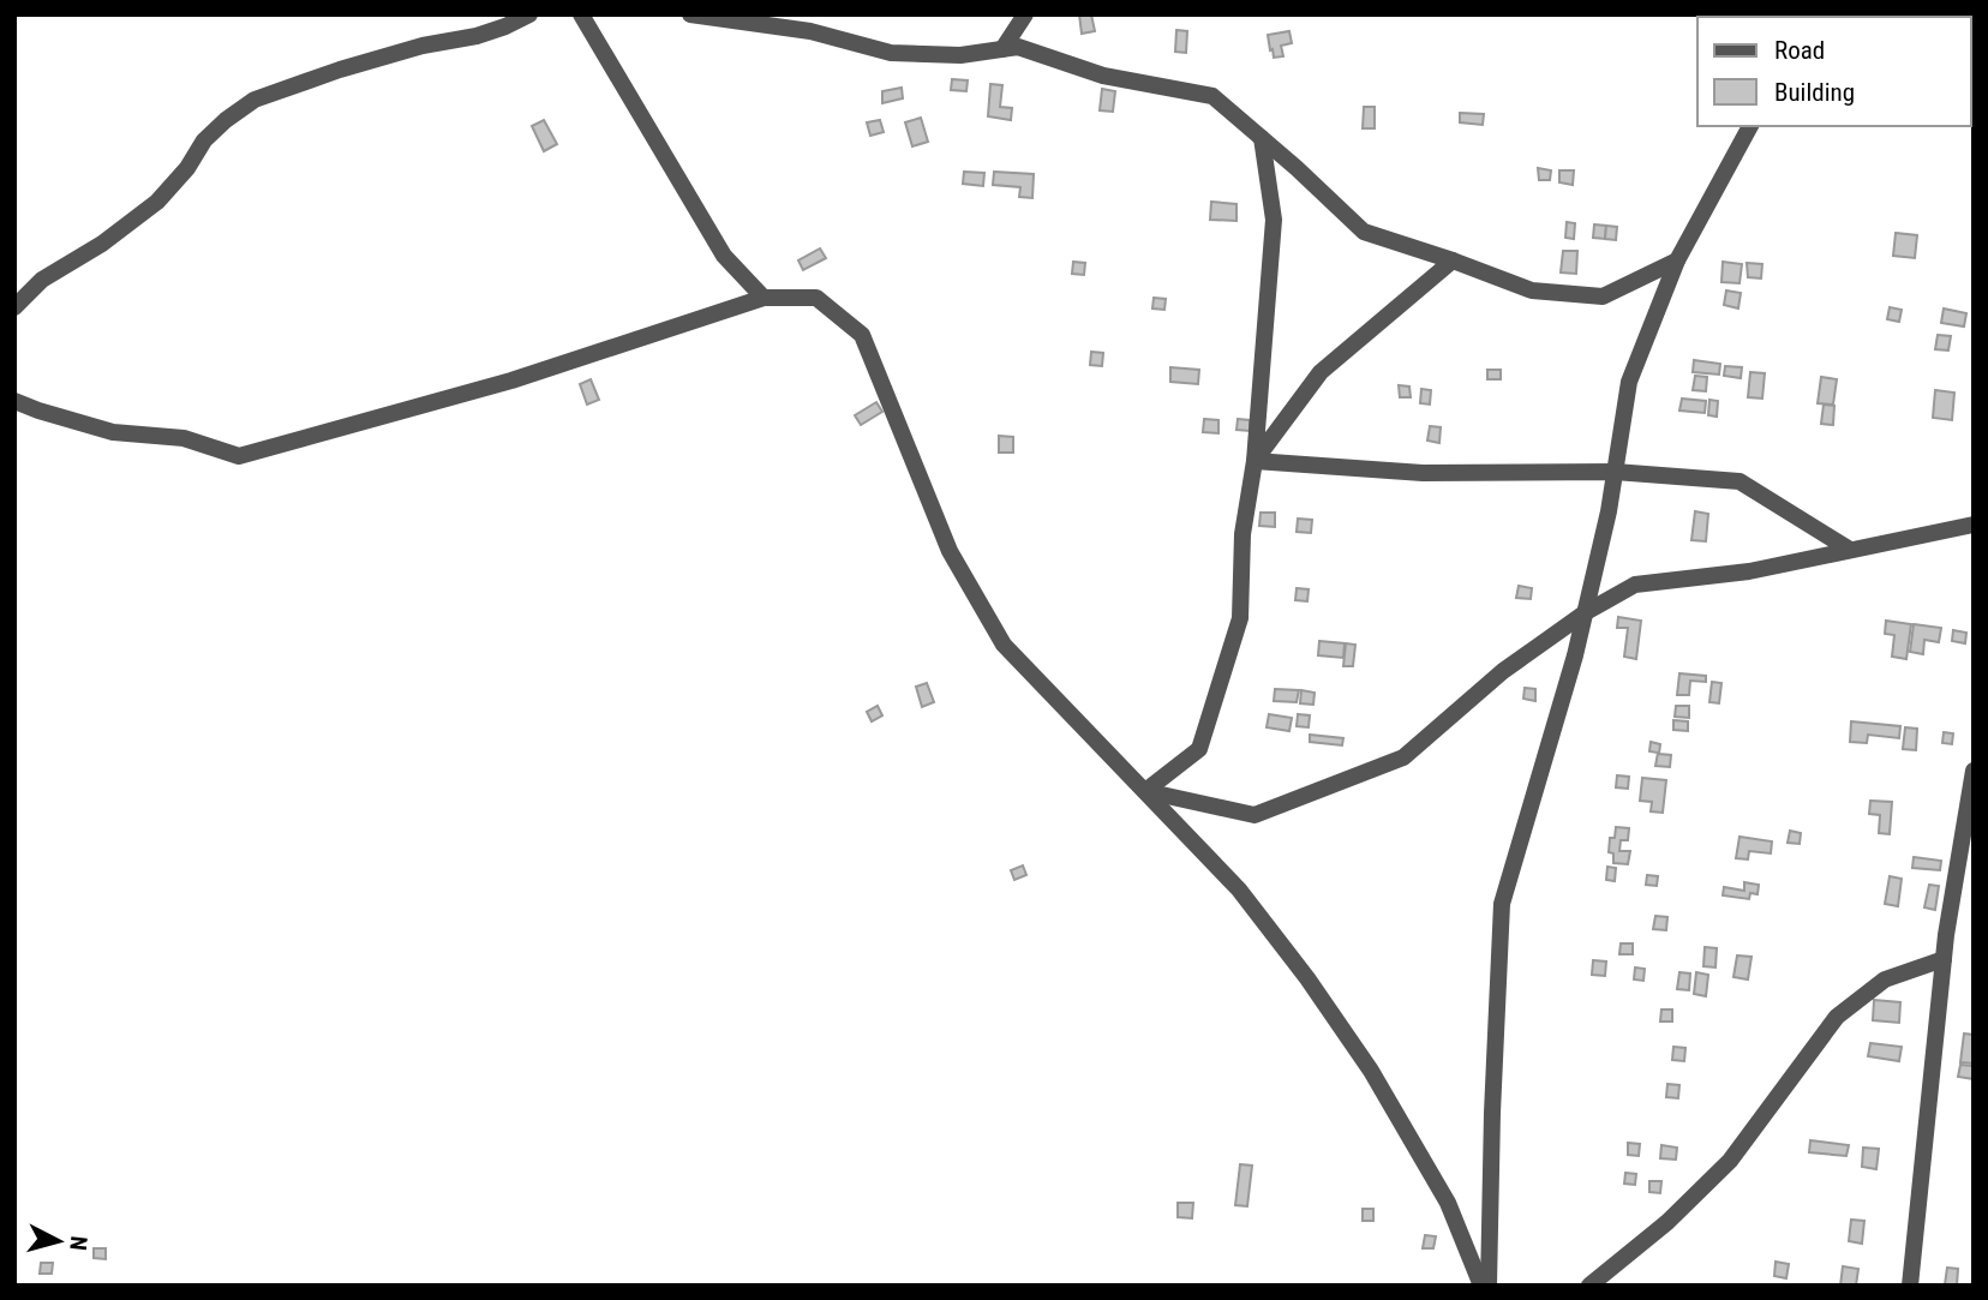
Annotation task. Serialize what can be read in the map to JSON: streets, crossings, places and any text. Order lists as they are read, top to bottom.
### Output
{
  "legend": ["Road", "Building"],
  "north": "right"
}
